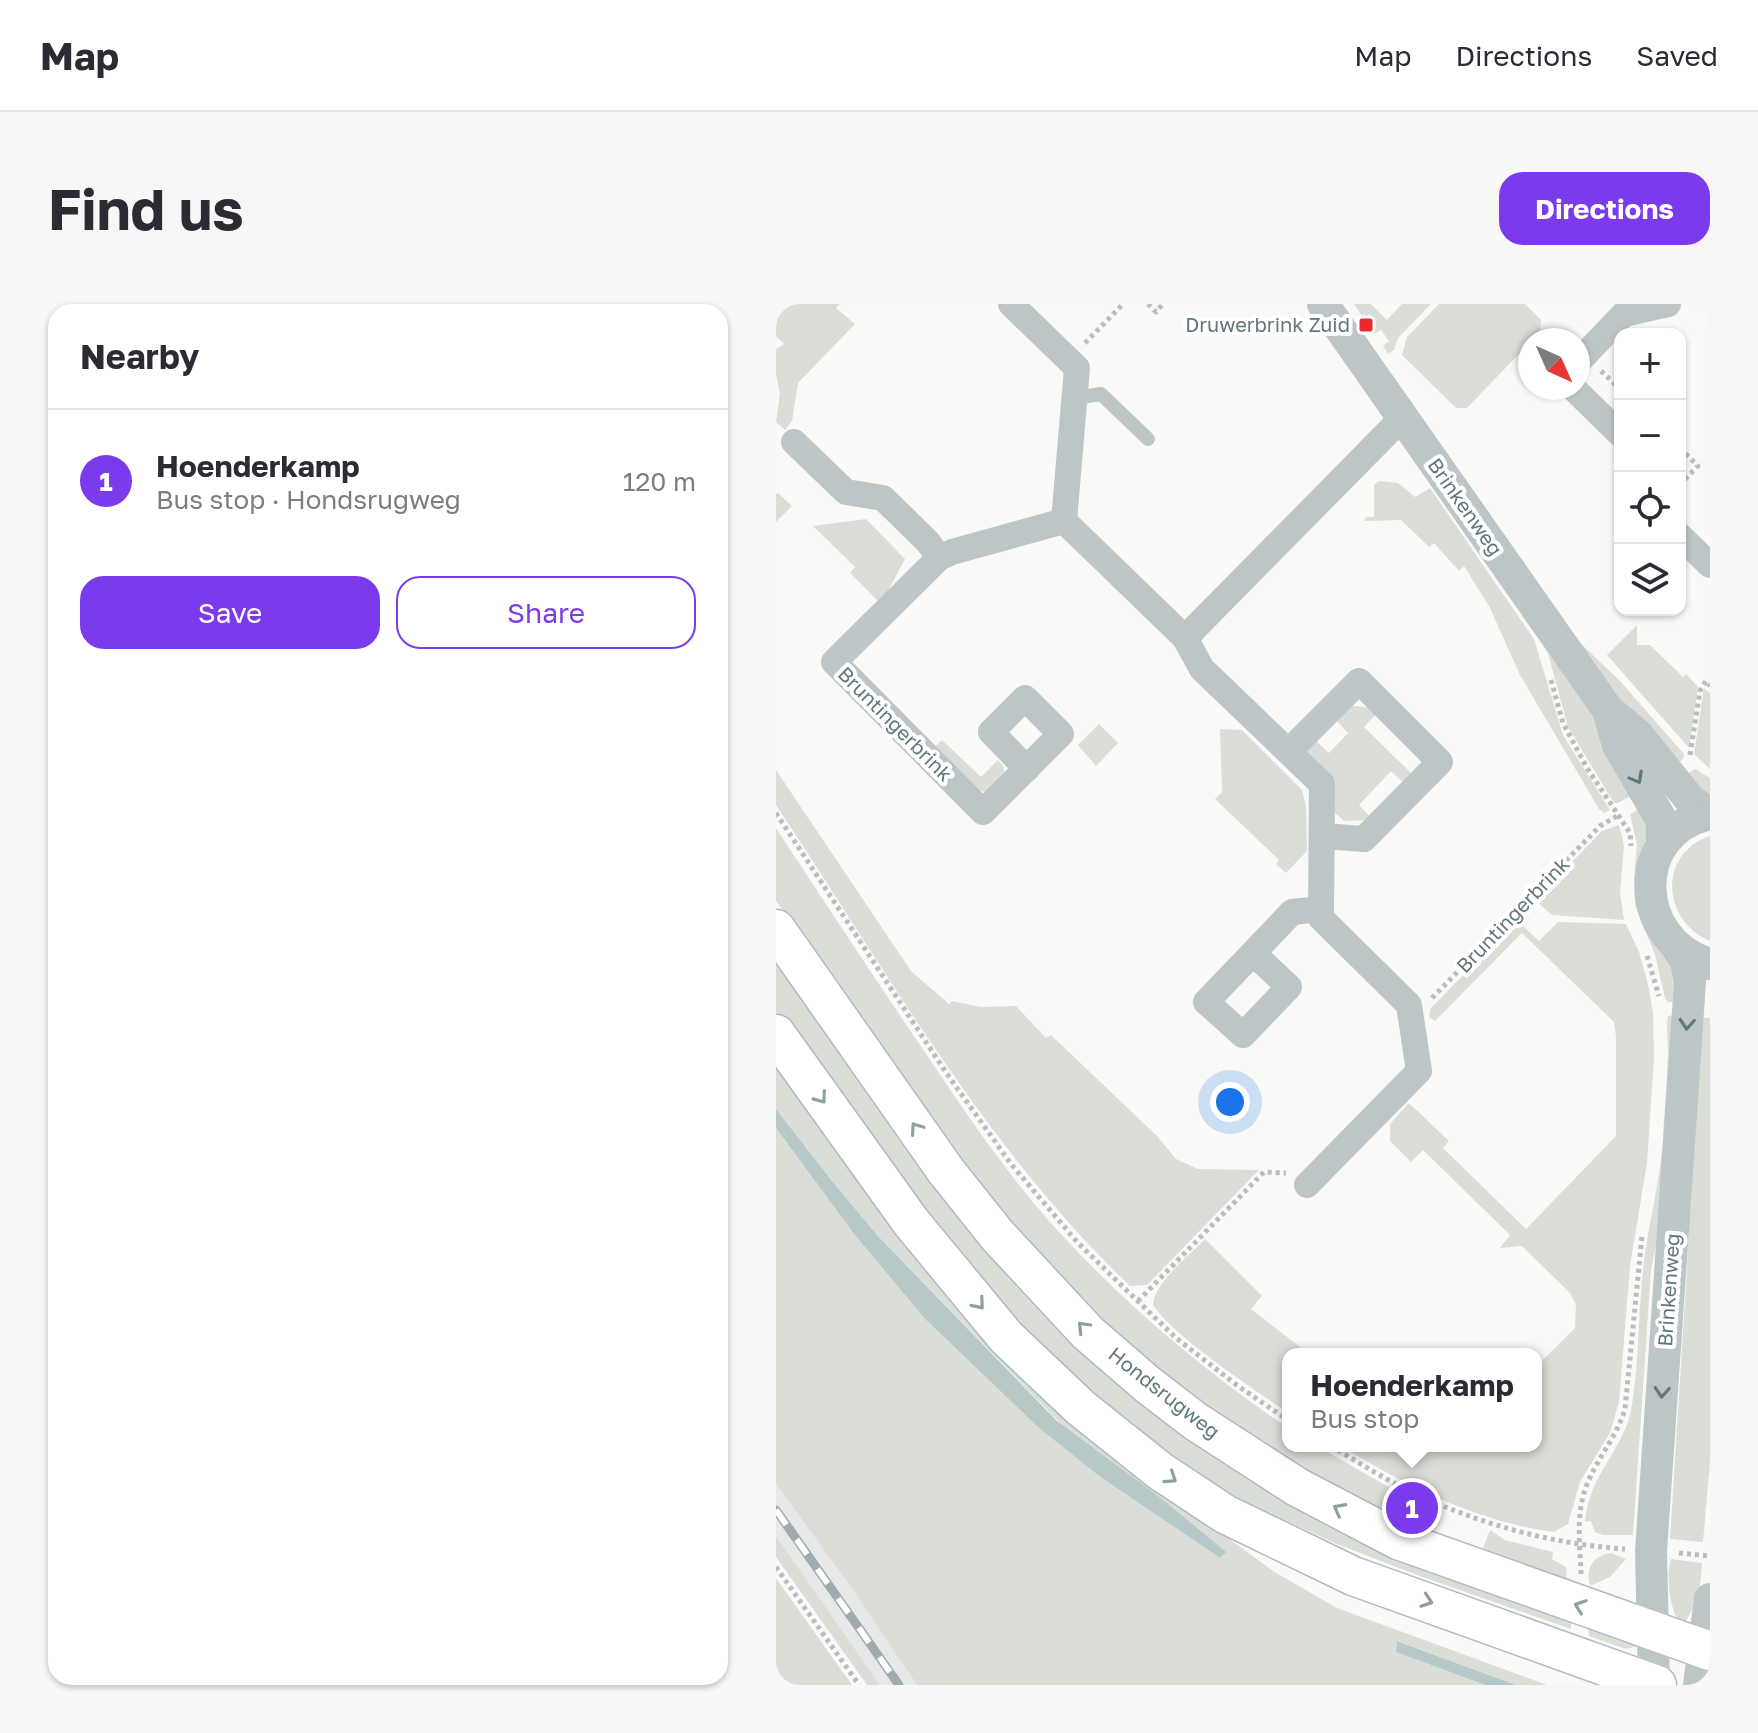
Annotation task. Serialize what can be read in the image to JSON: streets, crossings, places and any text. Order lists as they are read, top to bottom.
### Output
{
  "streets": {
    "main road": ["Hondsrugweg"],
    "street": ["Brinkenweg", "Bruntingerbrink"]
  },
  "crossings": [
    ["Brinkenweg", "Hondsrugweg"]
  ],
  "one_way": ["Brinkenweg"],
  "places": {
    "transit": ["Druwerbrink Zuid"]
  },
  "north": "bottom right",
  "page": {
    "header": "Map",
    "nav": ["Map", "Directions", "Saved"],
    "buttons": [
      "Directions",
      ["Save", "Share"]
    ],
    "title": "Find us",
    "heading": "Nearby",
    "map_buttons": ["+", "−"],
    "list": [
      {
        "mark": "1",
        "name": "Hoenderkamp",
        "note": "Bus stop · Hondsrugweg",
        "value": "120 m"
      }
    ],
    "popup": ["Hoenderkamp", "Bus stop"],
    "pins": "1"
  }
}
